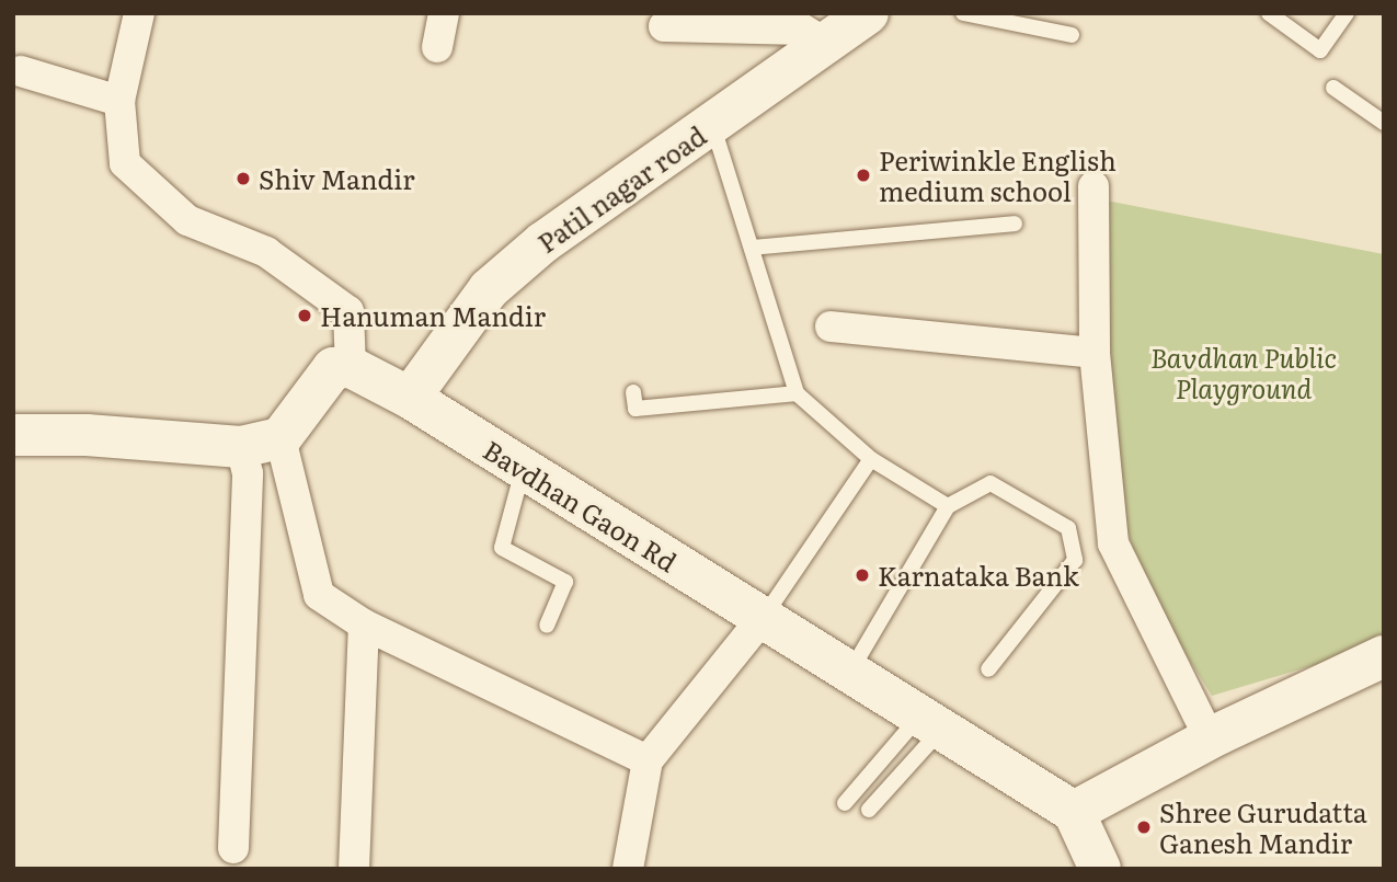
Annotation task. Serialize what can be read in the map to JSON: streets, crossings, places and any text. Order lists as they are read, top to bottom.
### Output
{
  "streets": {
    "street": ["Patil nagar road", "Bavdhan Gaon Rd"]
  },
  "crossings": [
    ["Patil nagar road", "Bavdhan Gaon Rd"]
  ],
  "parks": ["Bavdhan Public Playground"],
  "places": [
    "Periwinkle English medium school",
    "Shiv Mandir",
    "Hanuman Mandir",
    "Karnataka Bank",
    "Shree Gurudatta Ganesh Mandir"
  ]
}
